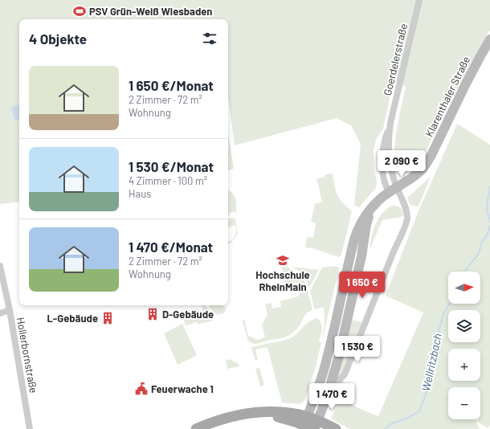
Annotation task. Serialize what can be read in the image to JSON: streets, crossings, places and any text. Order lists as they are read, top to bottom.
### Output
{
  "streets": {
    "main road": ["Klarenthaler Straße"],
    "street": ["Goerdelerstraße", "Hollerbornstraße"]
  },
  "crossings": [
    ["Goerdelerstraße", "Klarenthaler Straße"]
  ],
  "water": ["Wellritzbach"],
  "places": {
    "sports": ["PSV Grün-Weiß Wiesbaden"],
    "school or university": ["Hochschule RheinMain"],
    "building": ["D-Gebäude", "L-Gebäude"],
    "public building": ["Feuerwache 1"]
  },
  "north": "right",
  "page": {
    "heading": "4 Objekte",
    "list": [
      {
        "name": "1 650 €/Monat",
        "note": "2 Zimmer · 72 m² · Wohnung"
      },
      {
        "name": "1 530 €/Monat",
        "note": "4 Zimmer · 100 m² · Haus"
      },
      {
        "name": "1 470 €/Monat",
        "note": "2 Zimmer · 72 m² · Wohnung"
      }
    ],
    "price": [
      "2 090 €",
      "1 650 €",
      "1 530 €",
      "1 470 €"
    ],
    "map_buttons": ["+", "−"]
  }
}
